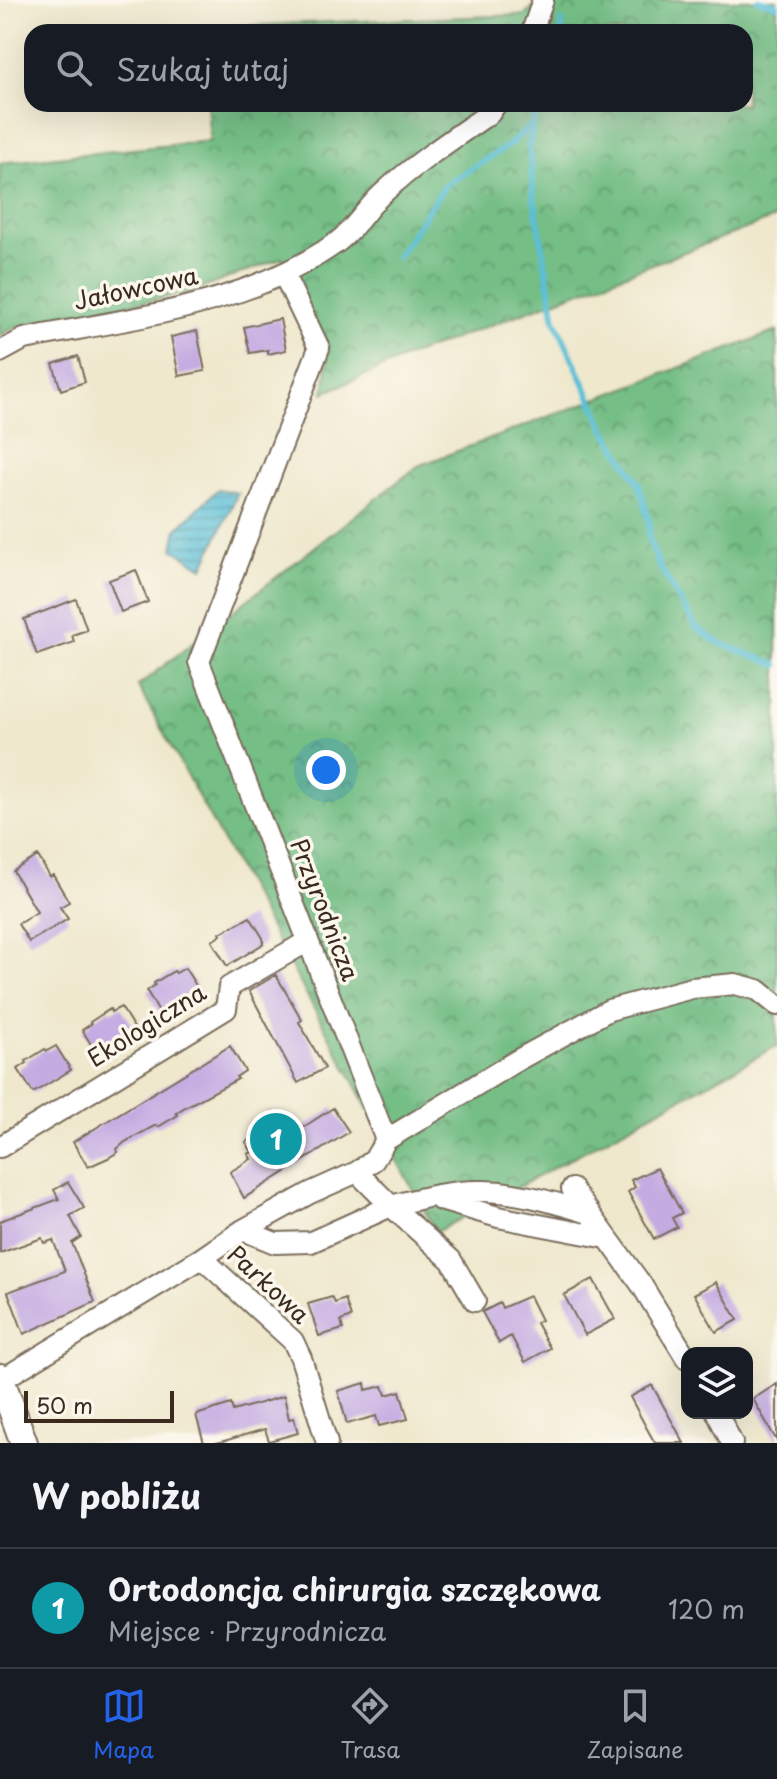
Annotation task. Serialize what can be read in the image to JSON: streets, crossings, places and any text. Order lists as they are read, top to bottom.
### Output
{
  "streets": {
    "street": [
      "Jałowcowa",
      "Przyrodnicza",
      "Ekologiczna",
      "Parkowa"
    ]
  },
  "crossings": [
    ["Jałowcowa", "Przyrodnicza"],
    ["Przyrodnicza", "Ekologiczna"]
  ],
  "scale_bar": "50 m",
  "page": {
    "search": "Szukaj tutaj",
    "pins": "1",
    "scale": "50 m",
    "heading": "W pobliżu",
    "list": [
      {
        "mark": "1",
        "name": "Ortodoncja chirurgia szczękowa",
        "note": "Miejsce · Przyrodnicza",
        "value": "120 m"
      }
    ],
    "nav": ["Mapa", "Trasa", "Zapisane"]
  }
}
